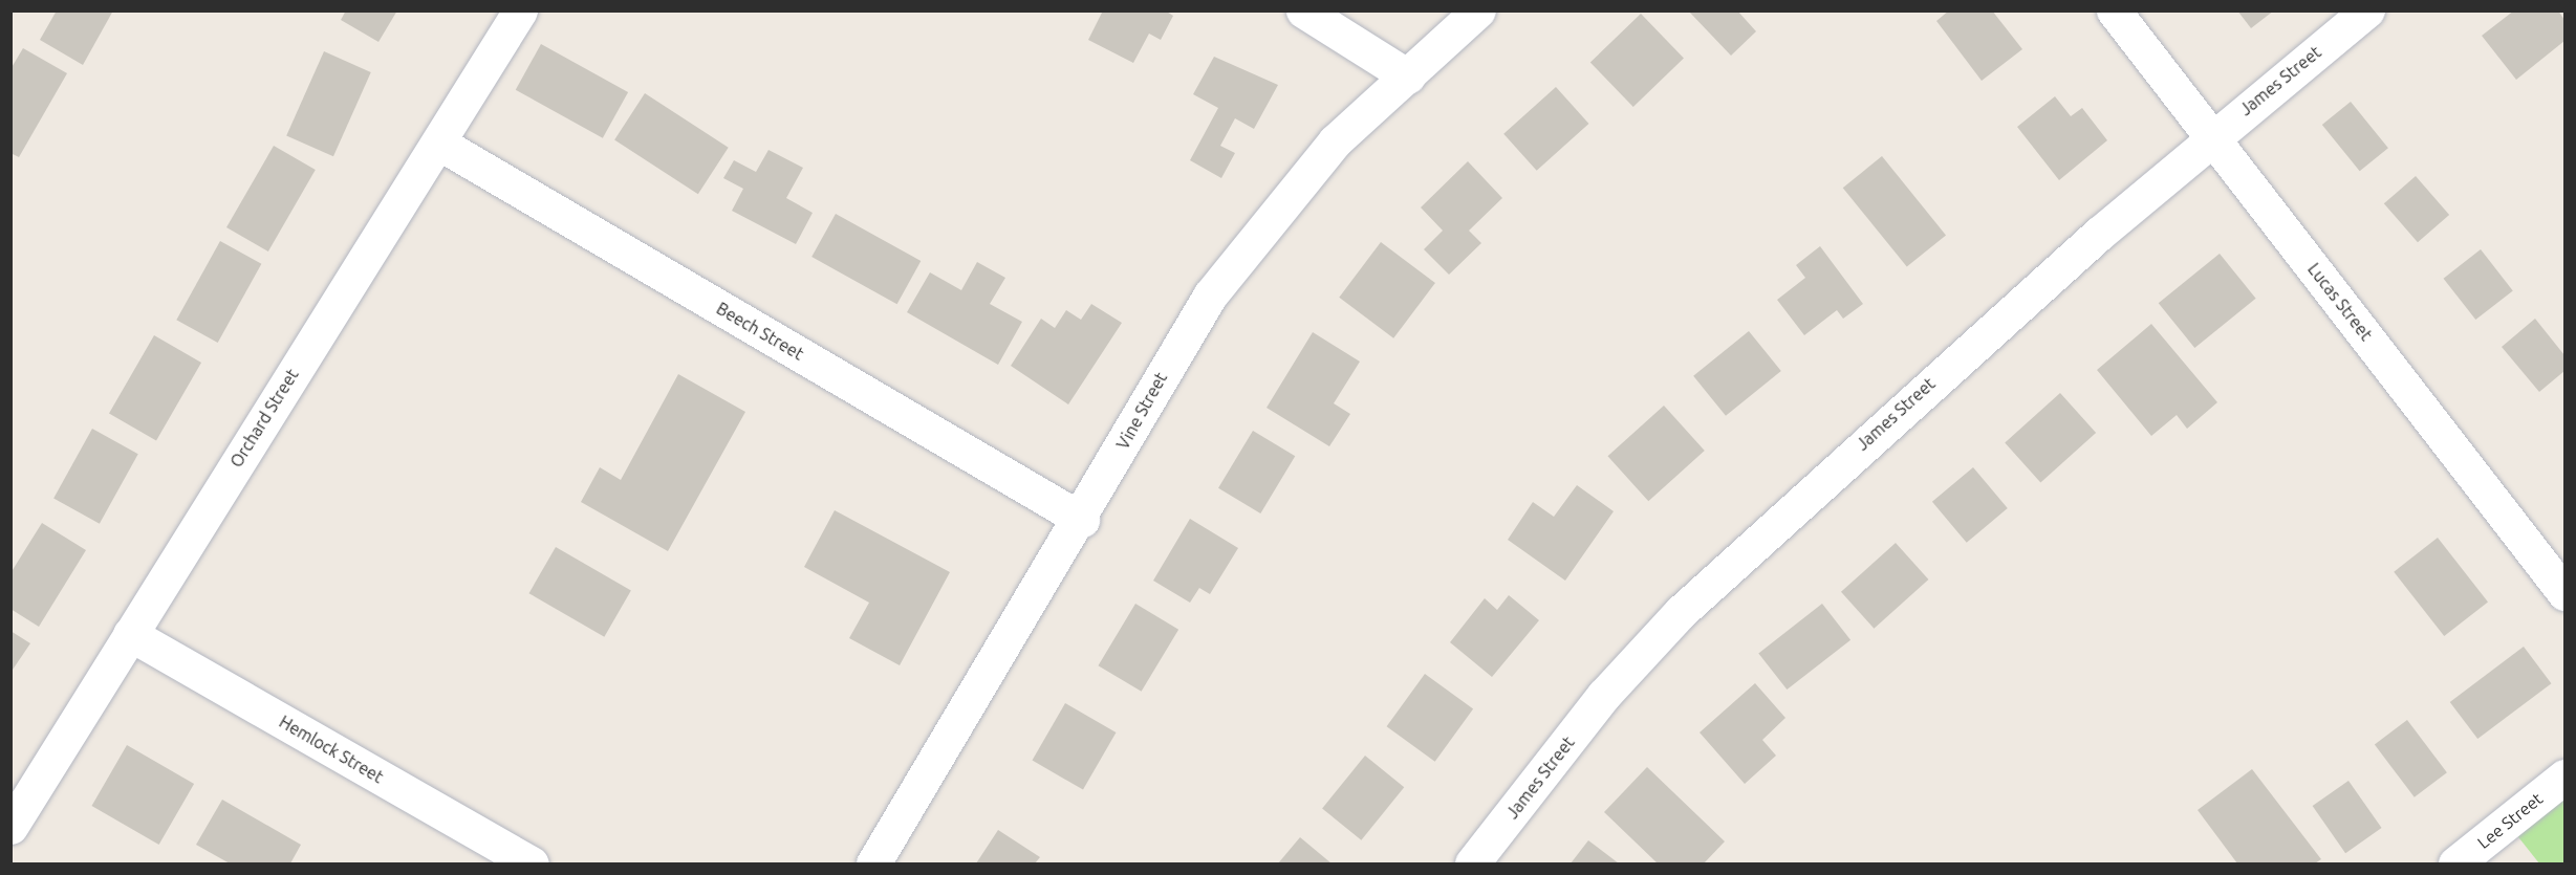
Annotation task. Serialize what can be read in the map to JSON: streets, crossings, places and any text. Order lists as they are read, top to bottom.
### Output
{
  "streets": {
    "street": [
      "James Street",
      "Lucas Street",
      "Beech Street",
      "Vine Street",
      "Orchard Street",
      "Hemlock Street",
      "Lee Street"
    ]
  },
  "crossings": [
    ["James Street", "Lucas Street"],
    ["Beech Street", "Vine Street"],
    ["Beech Street", "Orchard Street"],
    ["Orchard Street", "Hemlock Street"]
  ]
}
